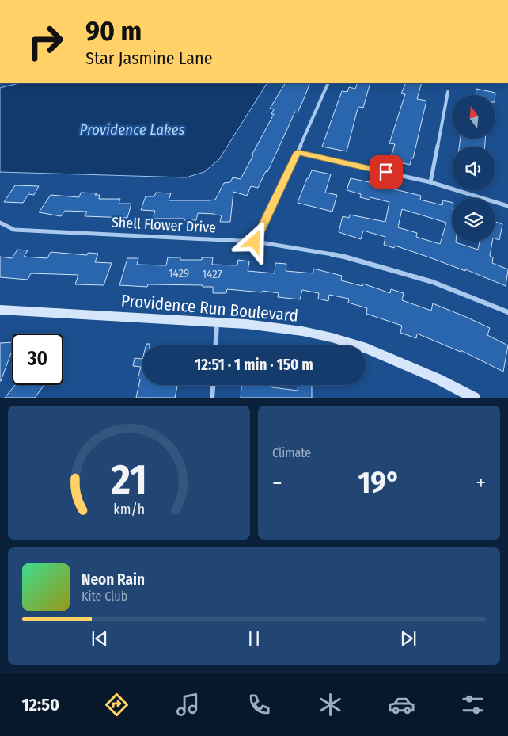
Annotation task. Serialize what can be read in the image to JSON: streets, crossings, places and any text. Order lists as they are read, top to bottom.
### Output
{
  "streets": {
    "street": ["Shell Flower Drive", "Providence Run Boulevard"]
  },
  "water": ["Providence Lakes"],
  "house_numbers": ["1429", "1427"],
  "north": "top",
  "page": {
    "turn": ["90 m", "Star Jasmine Lane"],
    "limit": "30",
    "trip": "12:51 · 1 min · 150 m",
    "tile": "Climate",
    "heat": ["−", "19°", "+"],
    "song": ["Neon Rain", "Kite Club"],
    "tabs": "12:50",
    "gauge": ["21", "km/h"]
  }
}
